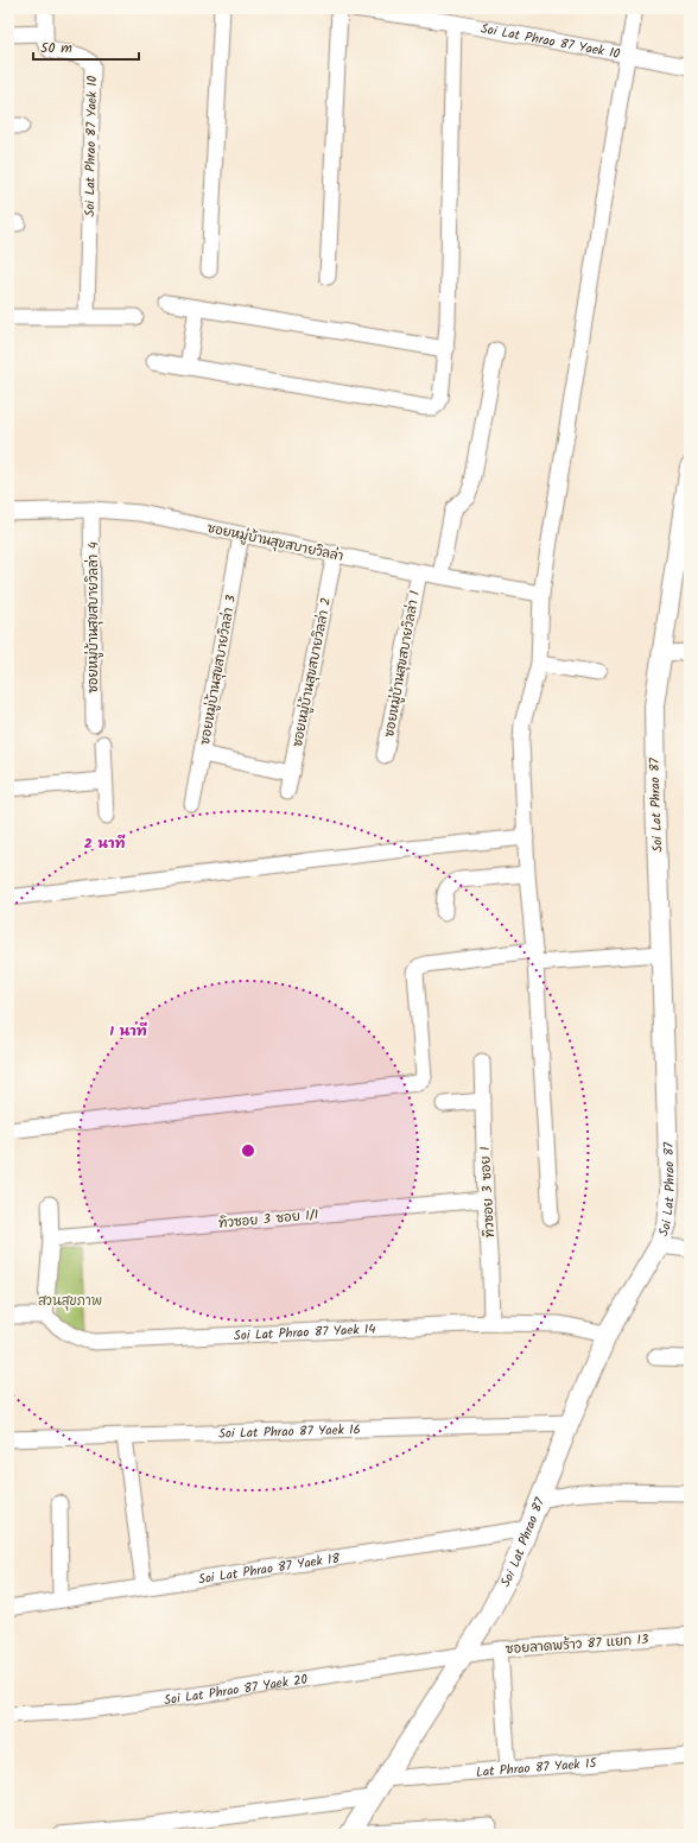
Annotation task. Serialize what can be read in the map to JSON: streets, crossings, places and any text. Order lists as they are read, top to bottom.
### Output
{
  "streets": {
    "street": [
      "Soi Lat Phrao 87 Yaek 10",
      "ซอยหมู่บ้านสุขสบายวิลล่า",
      "ซอยหมู่บ้านสุขสบายวิลล่า 4",
      "ซอยหมู่บ้านสุขสบายวิลล่า 1",
      "ซอยหมู่บ้านสุขสบายวิลล่า 3",
      "ซอยหมู่บ้านสุขสบายวิลล่า 2",
      "Soi Lat Phrao 87",
      "ทิวซอย 3 ซอย 1",
      "ทิวซอย 3 ซอย 1/1",
      "Soi Lat Phrao 87 Yaek 14",
      "Soi Lat Phrao 87 Yaek 16",
      "Soi Lat Phrao 87 Yaek 18",
      "ซอยลาดพร้าว 87 แยก 13",
      "Soi Lat Phrao 87 Yaek 20",
      "Lat Phrao 87 Yaek 15"
    ]
  },
  "crossings": [
    ["ซอยหมู่บ้านสุขสบายวิลล่า", "ซอยหมู่บ้านสุขสบายวิลล่า 4"],
    ["ซอยหมู่บ้านสุขสบายวิลล่า", "ซอยหมู่บ้านสุขสบายวิลล่า 1"],
    ["ซอยหมู่บ้านสุขสบายวิลล่า", "ซอยหมู่บ้านสุขสบายวิลล่า 3"],
    ["ซอยหมู่บ้านสุขสบายวิลล่า", "ซอยหมู่บ้านสุขสบายวิลล่า 2"],
    ["Soi Lat Phrao 87", "Soi Lat Phrao 87 Yaek 14"],
    ["Soi Lat Phrao 87", "Soi Lat Phrao 87 Yaek 16"],
    ["Soi Lat Phrao 87", "Soi Lat Phrao 87 Yaek 18"],
    ["Soi Lat Phrao 87", "ซอยลาดพร้าว 87 แยก 13"],
    ["Soi Lat Phrao 87", "Soi Lat Phrao 87 Yaek 20"],
    ["Soi Lat Phrao 87", "Lat Phrao 87 Yaek 15"],
    ["ทิวซอย 3 ซอย 1", "ทิวซอย 3 ซอย 1/1"],
    ["ทิวซอย 3 ซอย 1", "Soi Lat Phrao 87 Yaek 14"],
    ["ซอยลาดพร้าว 87 แยก 13", "Soi Lat Phrao 87 Yaek 20"]
  ],
  "parks": ["สวนสุขภาพ"],
  "scale_bar": "50 m",
  "rings": ["2 นาที", "1 นาที"]
}
